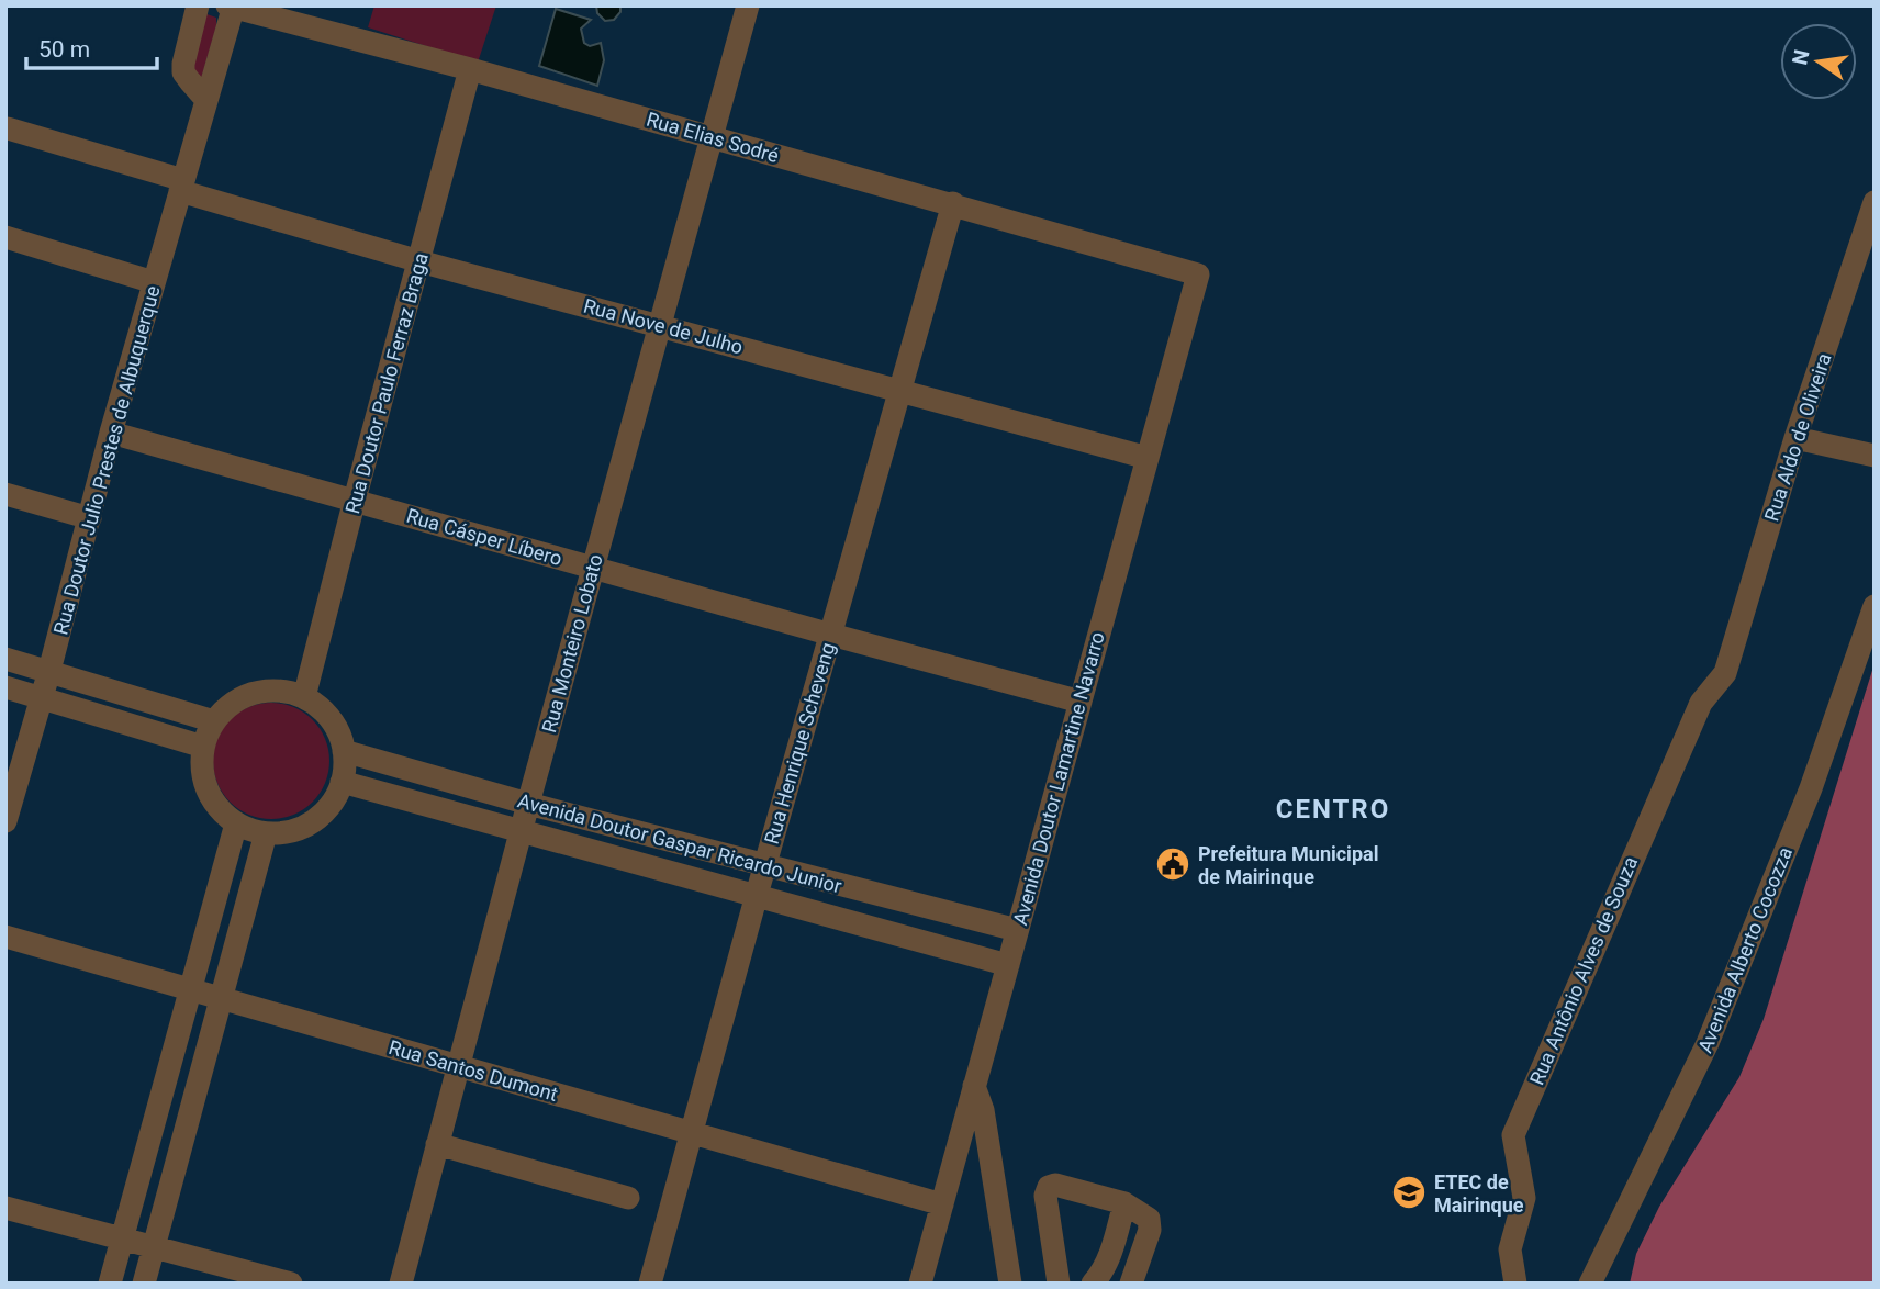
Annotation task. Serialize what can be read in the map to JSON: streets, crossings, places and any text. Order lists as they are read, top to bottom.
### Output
{
  "streets": {
    "street": [
      "Rua Elias Sodré",
      "Rua Nove de Julho",
      "Rua Doutor Paulo Ferraz Braga",
      "Rua Aldo de Oliveira",
      "Rua Doutor Julio Prestes de Albuquerque",
      "Rua Cásper Líbero",
      "Rua Monteiro Lobato",
      "Rua Henrique Scheveng",
      "Avenida Doutor Lamartine Navarro",
      "Avenida Doutor Gaspar Ricardo Junior",
      "Avenida Alberto Cocozza",
      "Rua Antônio Alves de Souza",
      "Rua Santos Dumont"
    ]
  },
  "crossings": [
    ["Rua Elias Sodré", "Rua Doutor Paulo Ferraz Braga"],
    ["Rua Elias Sodré", "Rua Doutor Julio Prestes de Albuquerque"],
    ["Rua Elias Sodré", "Rua Monteiro Lobato"],
    ["Rua Elias Sodré", "Rua Henrique Scheveng"],
    ["Rua Elias Sodré", "Avenida Doutor Lamartine Navarro"],
    ["Rua Nove de Julho", "Rua Doutor Paulo Ferraz Braga"],
    ["Rua Nove de Julho", "Rua Doutor Julio Prestes de Albuquerque"],
    ["Rua Nove de Julho", "Rua Monteiro Lobato"],
    ["Rua Nove de Julho", "Rua Henrique Scheveng"],
    ["Rua Nove de Julho", "Avenida Doutor Lamartine Navarro"],
    ["Rua Doutor Paulo Ferraz Braga", "Rua Cásper Líbero"],
    ["Rua Doutor Paulo Ferraz Braga", "Avenida Doutor Gaspar Ricardo Junior"],
    ["Rua Aldo de Oliveira", "Rua Antônio Alves de Souza"],
    ["Rua Doutor Julio Prestes de Albuquerque", "Rua Cásper Líbero"],
    ["Rua Cásper Líbero", "Rua Monteiro Lobato"],
    ["Rua Cásper Líbero", "Rua Henrique Scheveng"],
    ["Rua Cásper Líbero", "Avenida Doutor Lamartine Navarro"],
    ["Rua Monteiro Lobato", "Avenida Doutor Gaspar Ricardo Junior"],
    ["Rua Monteiro Lobato", "Rua Santos Dumont"],
    ["Rua Henrique Scheveng", "Avenida Doutor Gaspar Ricardo Junior"],
    ["Rua Henrique Scheveng", "Rua Santos Dumont"],
    ["Avenida Doutor Lamartine Navarro", "Avenida Doutor Gaspar Ricardo Junior"],
    ["Avenida Doutor Lamartine Navarro", "Rua Santos Dumont"]
  ],
  "districts": ["CENTRO"],
  "places": {
    "public building": ["Prefeitura Municipal de Mairinque"],
    "school or university": ["ETEC de Mairinque"]
  },
  "scale_bar": "50 m",
  "north": "left"
}
